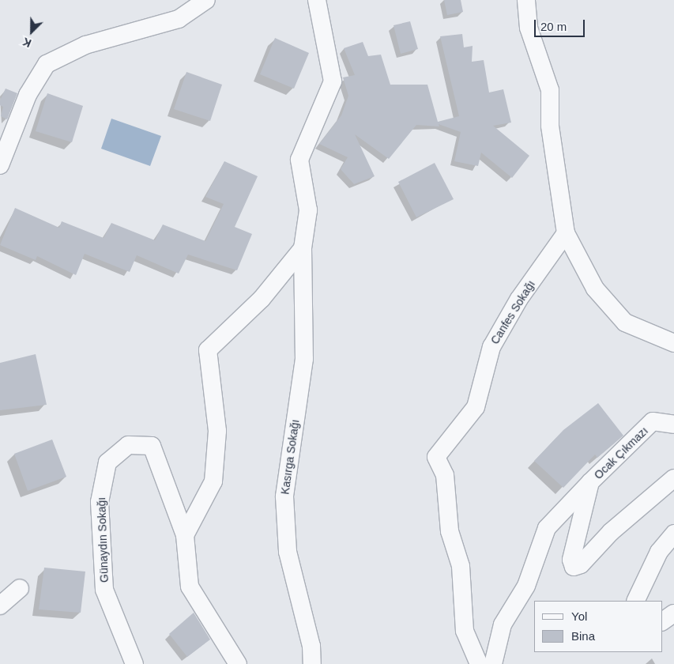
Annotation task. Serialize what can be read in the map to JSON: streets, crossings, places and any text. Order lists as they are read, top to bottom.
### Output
{
  "streets": {
    "street": [
      "Canfes Sokağı",
      "Ocak Çıkmazı",
      "Kasırga Sokağı",
      "Günaydın Sokağı"
    ]
  },
  "legend": ["Yol", "Bina"],
  "scale_bar": "20 m",
  "north": "bottom left"
}
